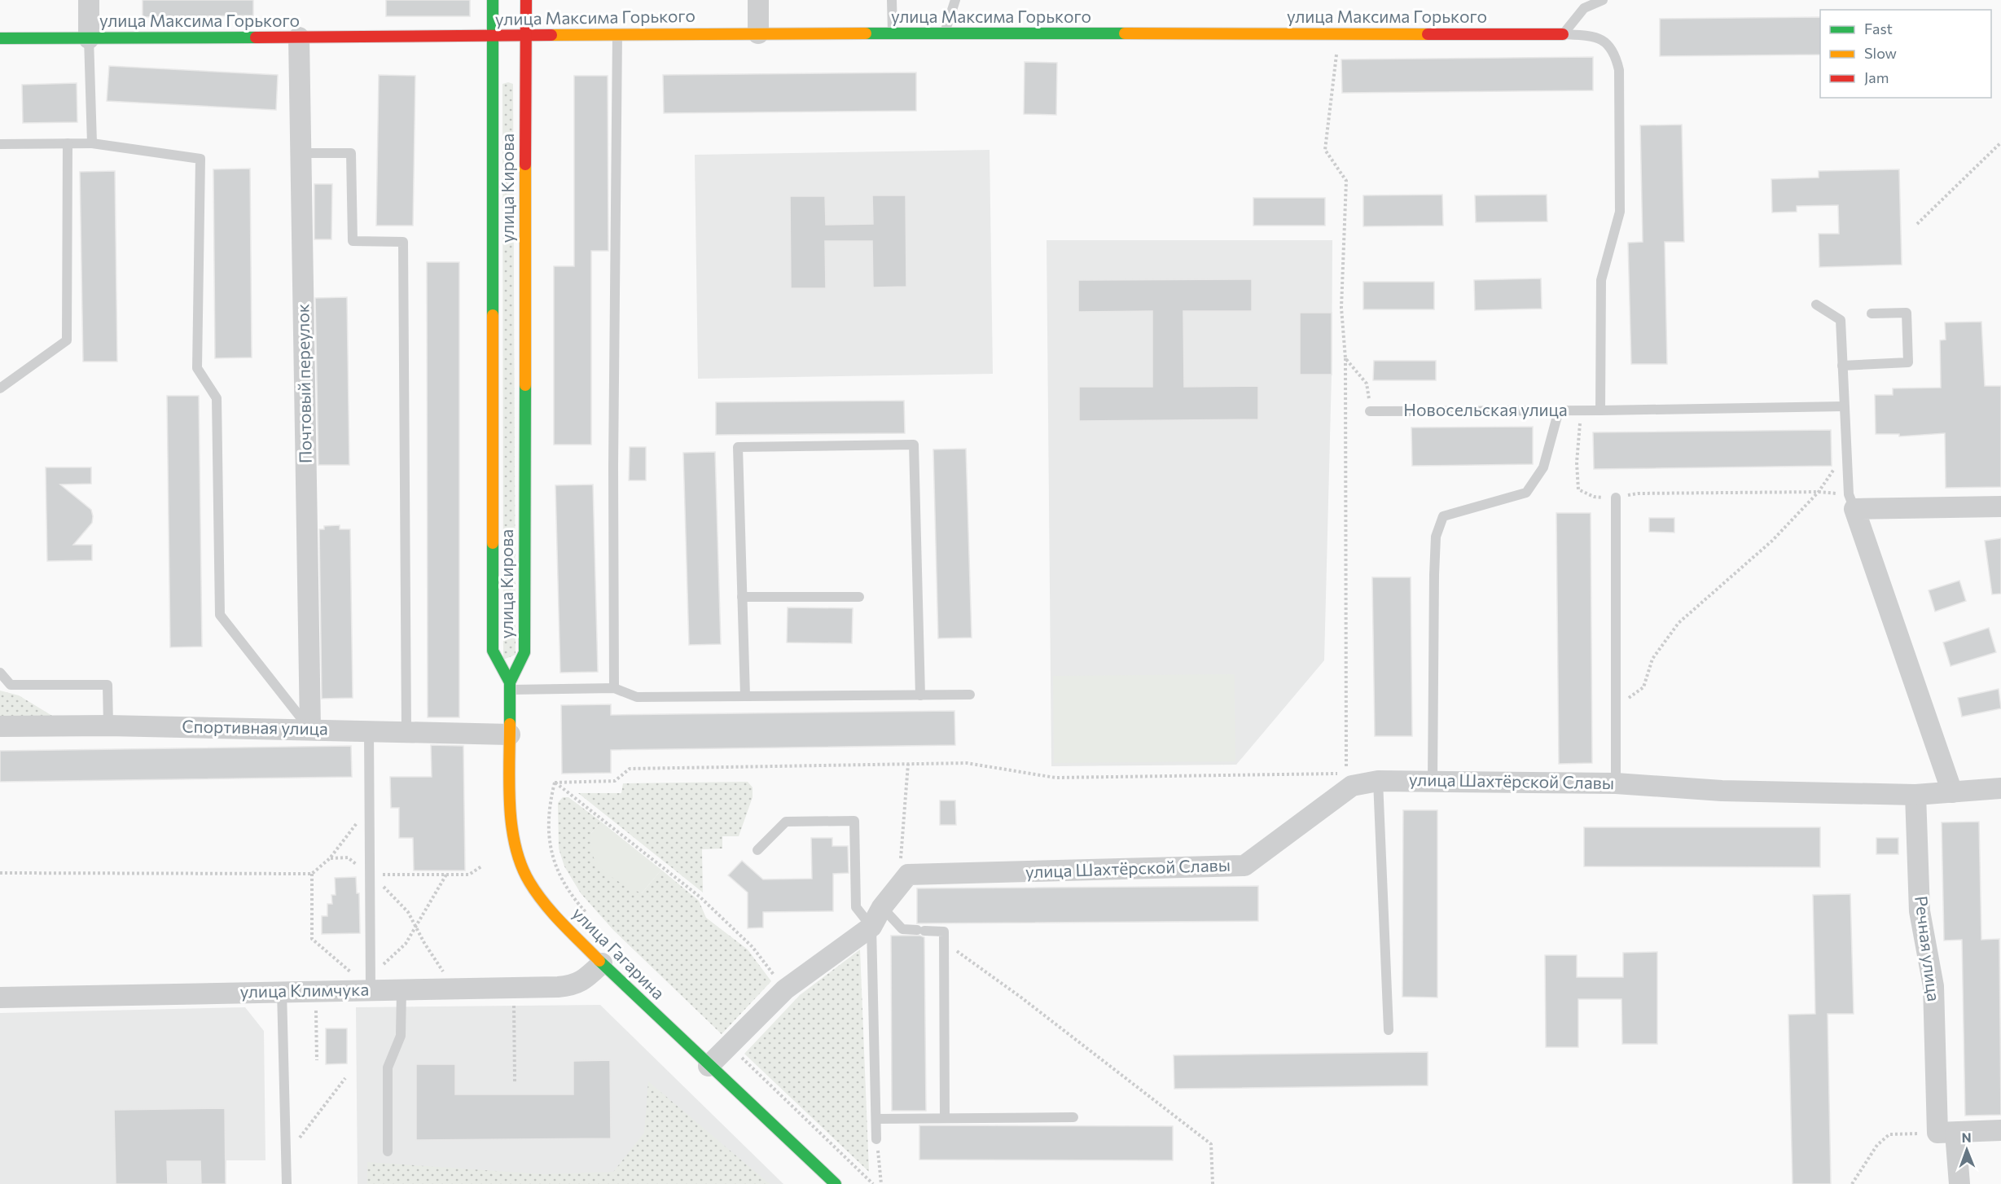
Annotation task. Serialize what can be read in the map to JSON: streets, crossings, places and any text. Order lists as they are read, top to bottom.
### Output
{
  "streets": {
    "main road": ["улица Максима Горького", "улица Кирова", "улица Гагарина"],
    "street": [
      "Почтовый переулок",
      "Спортивная улица",
      "улица Шахтёрской Славы",
      "Речная улица",
      "улица Климчука"
    ],
    "lane": ["Новосельская улица"]
  },
  "crossings": [
    ["улица Максима Горького", "улица Кирова"],
    ["улица Максима Горького", "Почтовый переулок"],
    ["улица Максима Горького", "Новосельская улица"],
    ["улица Кирова", "улица Гагарина"],
    ["Почтовый переулок", "Спортивная улица"],
    ["Спортивная улица", "улица Гагарина"],
    ["улица Шахтёрской Славы", "Речная улица"],
    ["улица Гагарина", "улица Климчука"]
  ],
  "legend": ["Fast", "Slow", "Jam"],
  "north": "top"
}
